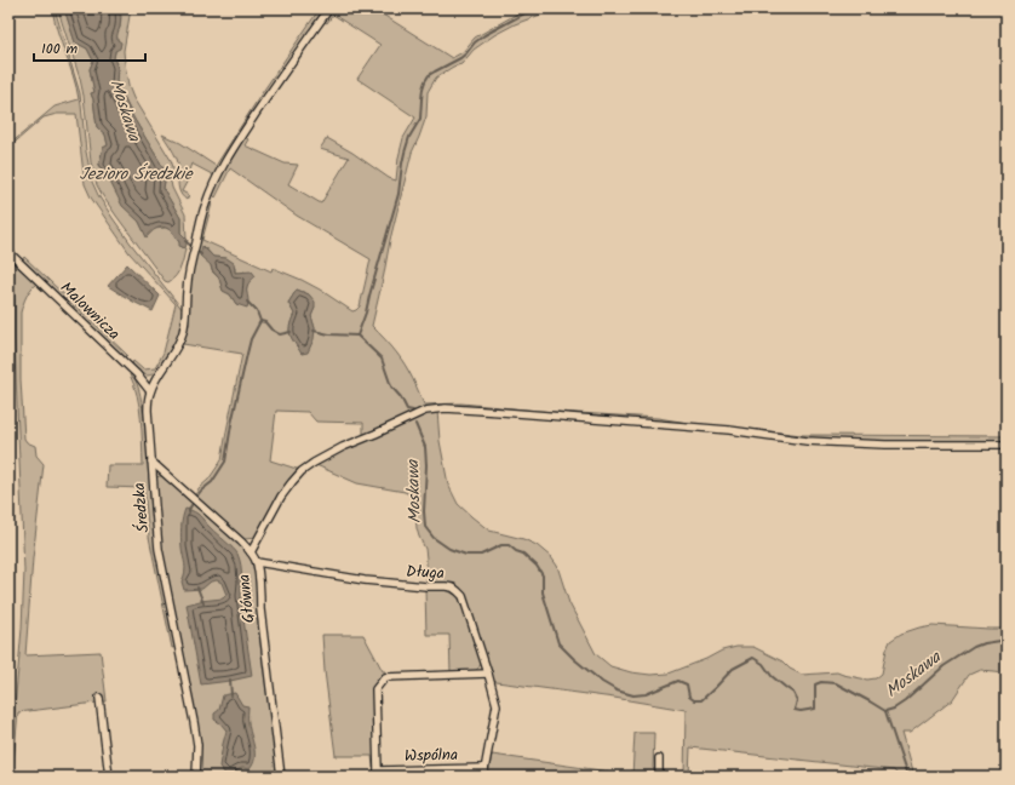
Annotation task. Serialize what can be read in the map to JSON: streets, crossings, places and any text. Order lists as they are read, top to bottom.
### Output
{
  "streets": {
    "street": [
      "Malownicza",
      "Średzka",
      "Długa",
      "Główna",
      "Wspólna"
    ]
  },
  "crossings": [
    ["Malownicza", "Średzka"],
    ["Średzka", "Główna"],
    ["Długa", "Główna"],
    ["Długa", "Wspólna"]
  ],
  "water": ["Moskawa", "Jezioro Średzkie"],
  "scale_bar": "100 m"
}
